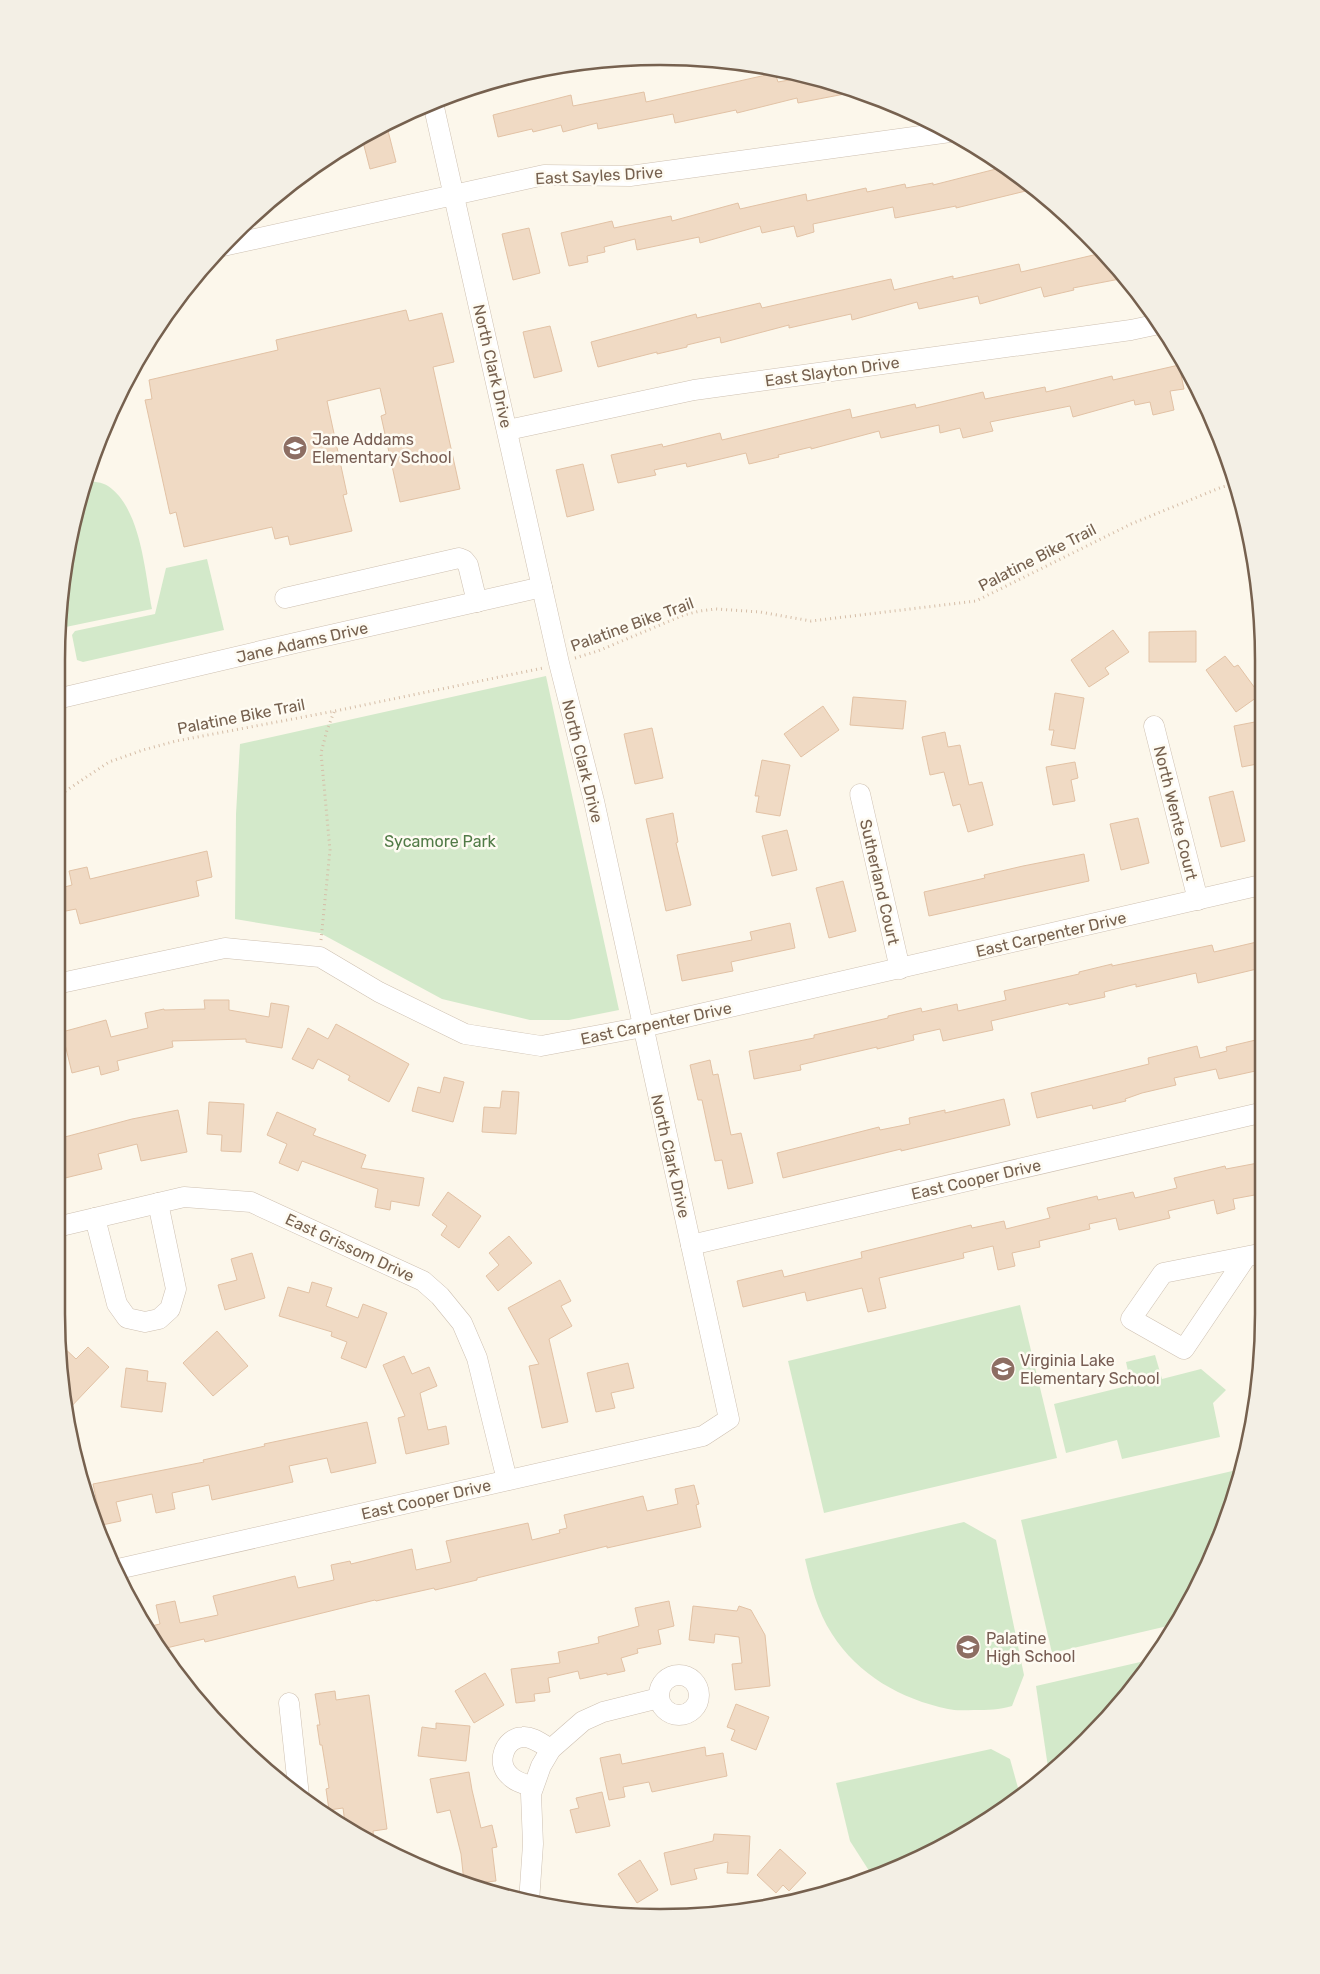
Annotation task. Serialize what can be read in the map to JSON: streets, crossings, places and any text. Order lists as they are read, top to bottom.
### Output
{
  "streets": {
    "street": [
      "East Sayles Drive",
      "North Clark Drive",
      "East Slayton Drive",
      "Jane Adams Drive",
      "North Wente Court",
      "Sutherland Court",
      "East Carpenter Drive",
      "East Cooper Drive",
      "East Grissom Drive"
    ],
    "path": ["Palatine Bike Trail"]
  },
  "crossings": [
    ["East Sayles Drive", "North Clark Drive"],
    ["North Clark Drive", "East Slayton Drive"],
    ["North Clark Drive", "Palatine Bike Trail"],
    ["North Clark Drive", "Jane Adams Drive"],
    ["North Clark Drive", "East Carpenter Drive"],
    ["North Clark Drive", "East Cooper Drive"],
    ["North Wente Court", "East Carpenter Drive"],
    ["Sutherland Court", "East Carpenter Drive"],
    ["East Cooper Drive", "East Grissom Drive"]
  ],
  "parks": ["Sycamore Park"],
  "places": {
    "school or university": ["Jane Addams Elementary School", "Virginia Lake Elementary School", "Palatine High School"]
  }
}
